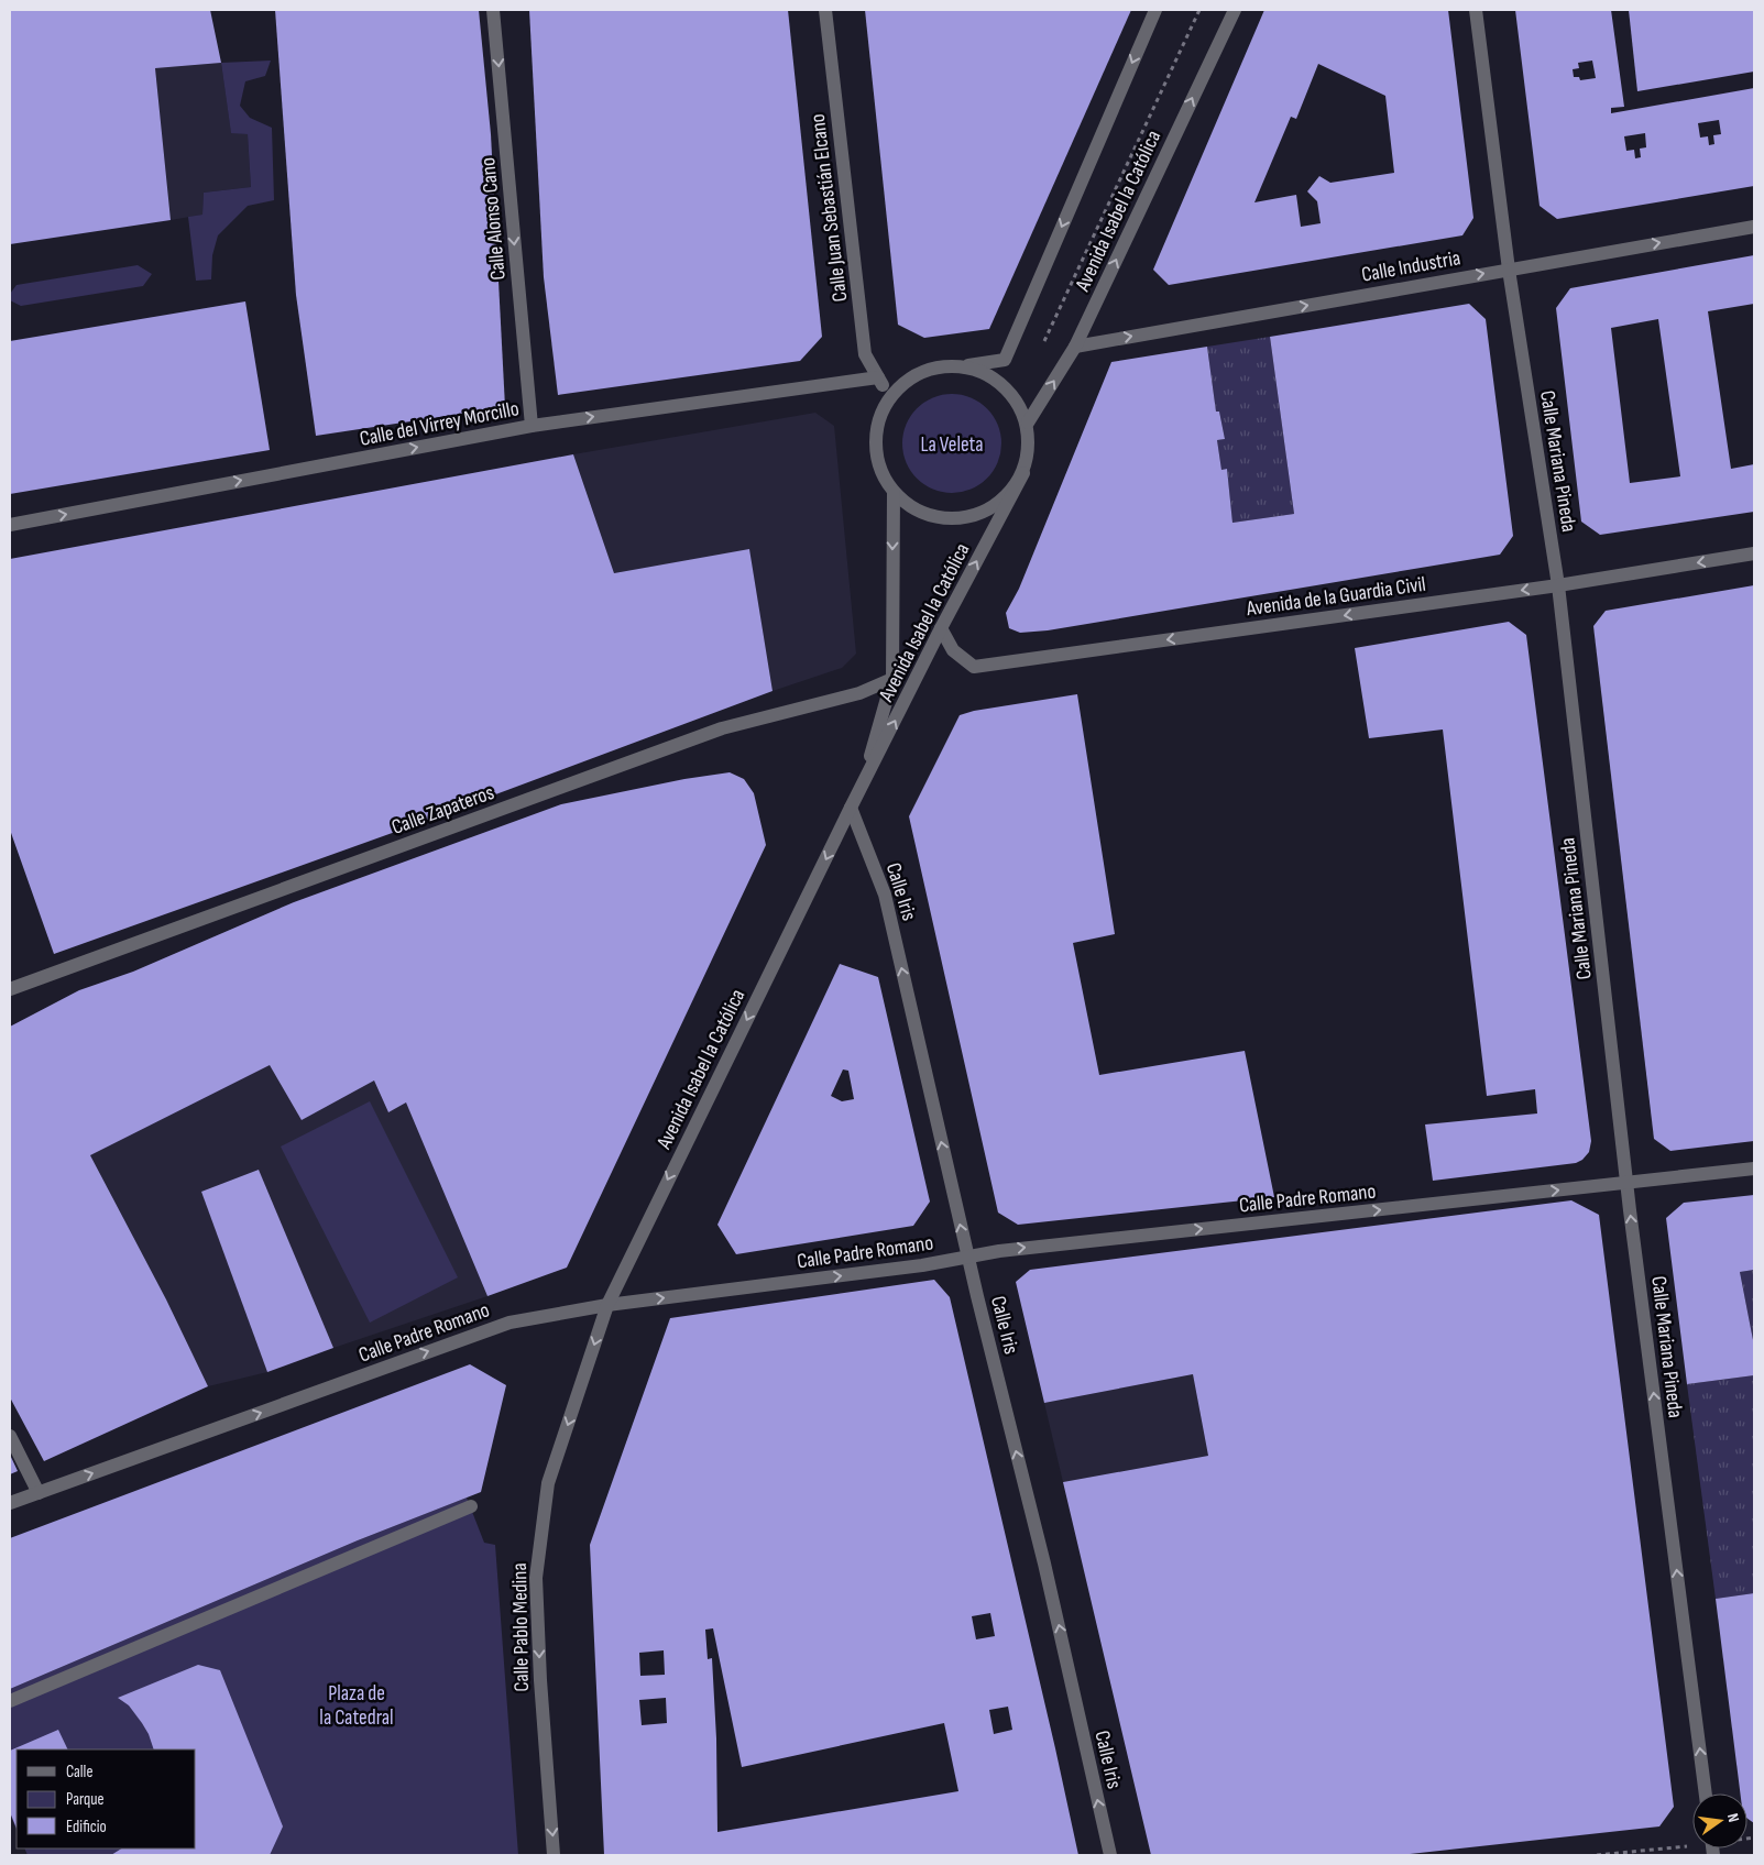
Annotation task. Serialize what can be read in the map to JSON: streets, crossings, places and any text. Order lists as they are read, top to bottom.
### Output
{
  "streets": {
    "street": [
      "Calle Juan Sebastián Elcano",
      "Avenida Isabel la Católica",
      "Calle Alonso Cano",
      "Calle Industria",
      "Calle del Virrey Morcillo",
      "Calle Mariana Pineda",
      "Avenida de la Guardia Civil",
      "Calle Zapateros",
      "Calle Iris",
      "Calle Padre Romano",
      "Calle Pablo Medina"
    ]
  },
  "crossings": [
    ["Calle Juan Sebastián Elcano", "Avenida Isabel la Católica"],
    ["Calle Juan Sebastián Elcano", "Calle del Virrey Morcillo"],
    ["Avenida Isabel la Católica", "Calle Industria"],
    ["Avenida Isabel la Católica", "Avenida de la Guardia Civil"],
    ["Avenida Isabel la Católica", "Calle Zapateros"],
    ["Avenida Isabel la Católica", "Calle Iris"],
    ["Avenida Isabel la Católica", "Calle Padre Romano"],
    ["Avenida Isabel la Católica", "Calle Pablo Medina"],
    ["Calle Alonso Cano", "Calle del Virrey Morcillo"],
    ["Calle Industria", "Calle Mariana Pineda"],
    ["Calle Mariana Pineda", "Avenida de la Guardia Civil"],
    ["Calle Mariana Pineda", "Calle Padre Romano"],
    ["Calle Iris", "Calle Padre Romano"]
  ],
  "one_way": [
    "Calle Alonso Cano",
    "Calle Industria",
    "Calle del Virrey Morcillo",
    "Avenida de la Guardia Civil",
    "Calle Iris",
    "Calle Padre Romano",
    "Calle Pablo Medina"
  ],
  "parks": ["La Veleta", "Plaza de la Catedral"],
  "legend": ["Calle", "Parque", "Edificio"],
  "north": "right"
}
